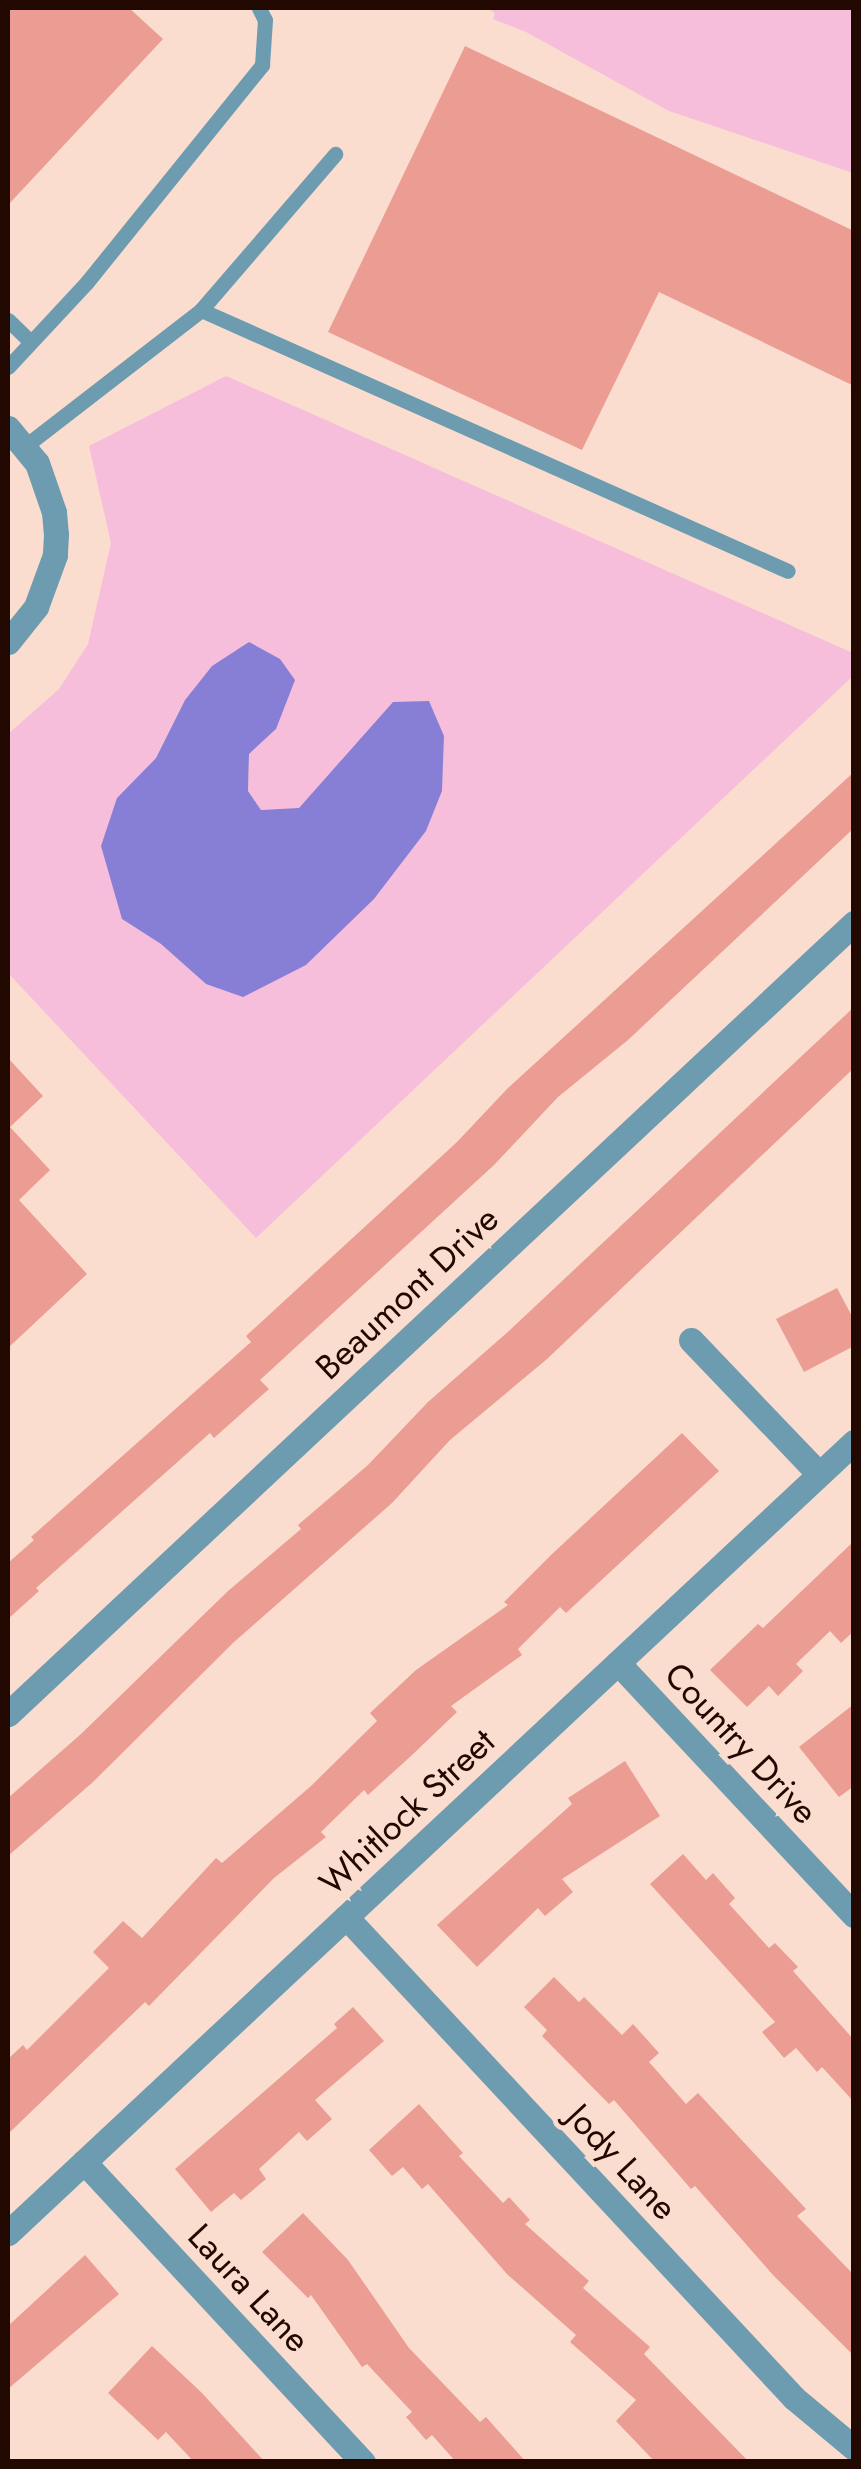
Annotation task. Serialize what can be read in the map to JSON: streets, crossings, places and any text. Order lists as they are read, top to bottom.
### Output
{
  "streets": {
    "street": [
      "Beaumont Drive",
      "Country Drive",
      "Whitlock Street",
      "Jody Lane",
      "Laura Lane"
    ]
  },
  "crossings": [
    ["Country Drive", "Whitlock Street"],
    ["Whitlock Street", "Jody Lane"],
    ["Whitlock Street", "Laura Lane"]
  ]
}
